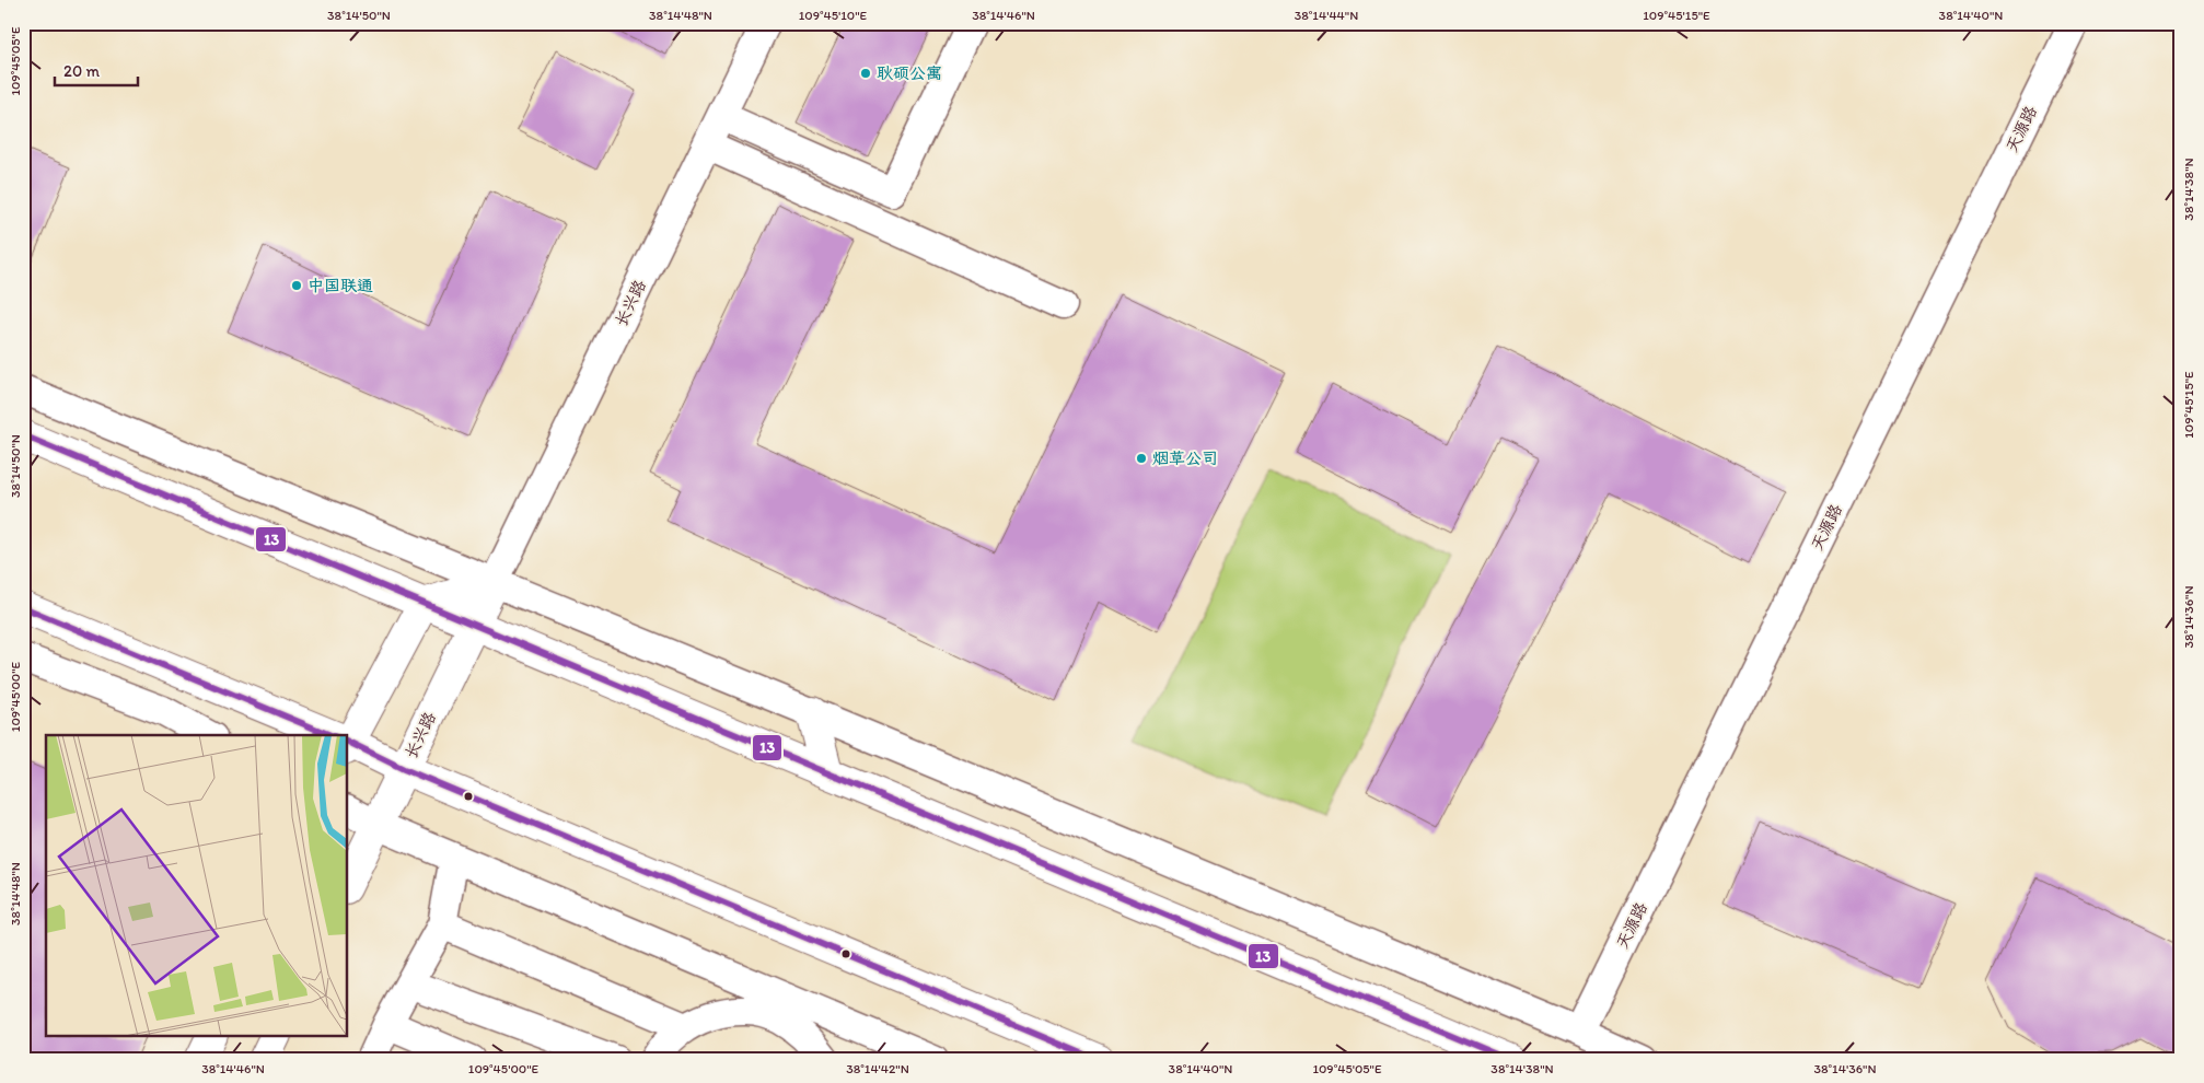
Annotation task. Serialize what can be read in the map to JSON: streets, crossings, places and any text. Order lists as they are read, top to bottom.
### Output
{
  "streets": {
    "main road": ["长兴路"],
    "street": ["天源路"]
  },
  "places": ["耿硕公寓", "中国联通", "烟草公司"],
  "lines": ["transit line 13"],
  "scale_bar": "20 m",
  "coordinates": [
    "38°14'50\"N",
    "38°14'48\"N",
    "109°45'10\"E",
    "38°14'46\"N",
    "38°14'44\"N",
    "109°45'15\"E",
    "38°14'40\"N",
    "109°45'05\"E",
    "38°14'38\"N",
    "38°14'36\"N",
    "109°45'00\"E",
    "38°14'42\"N"
  ]
}
